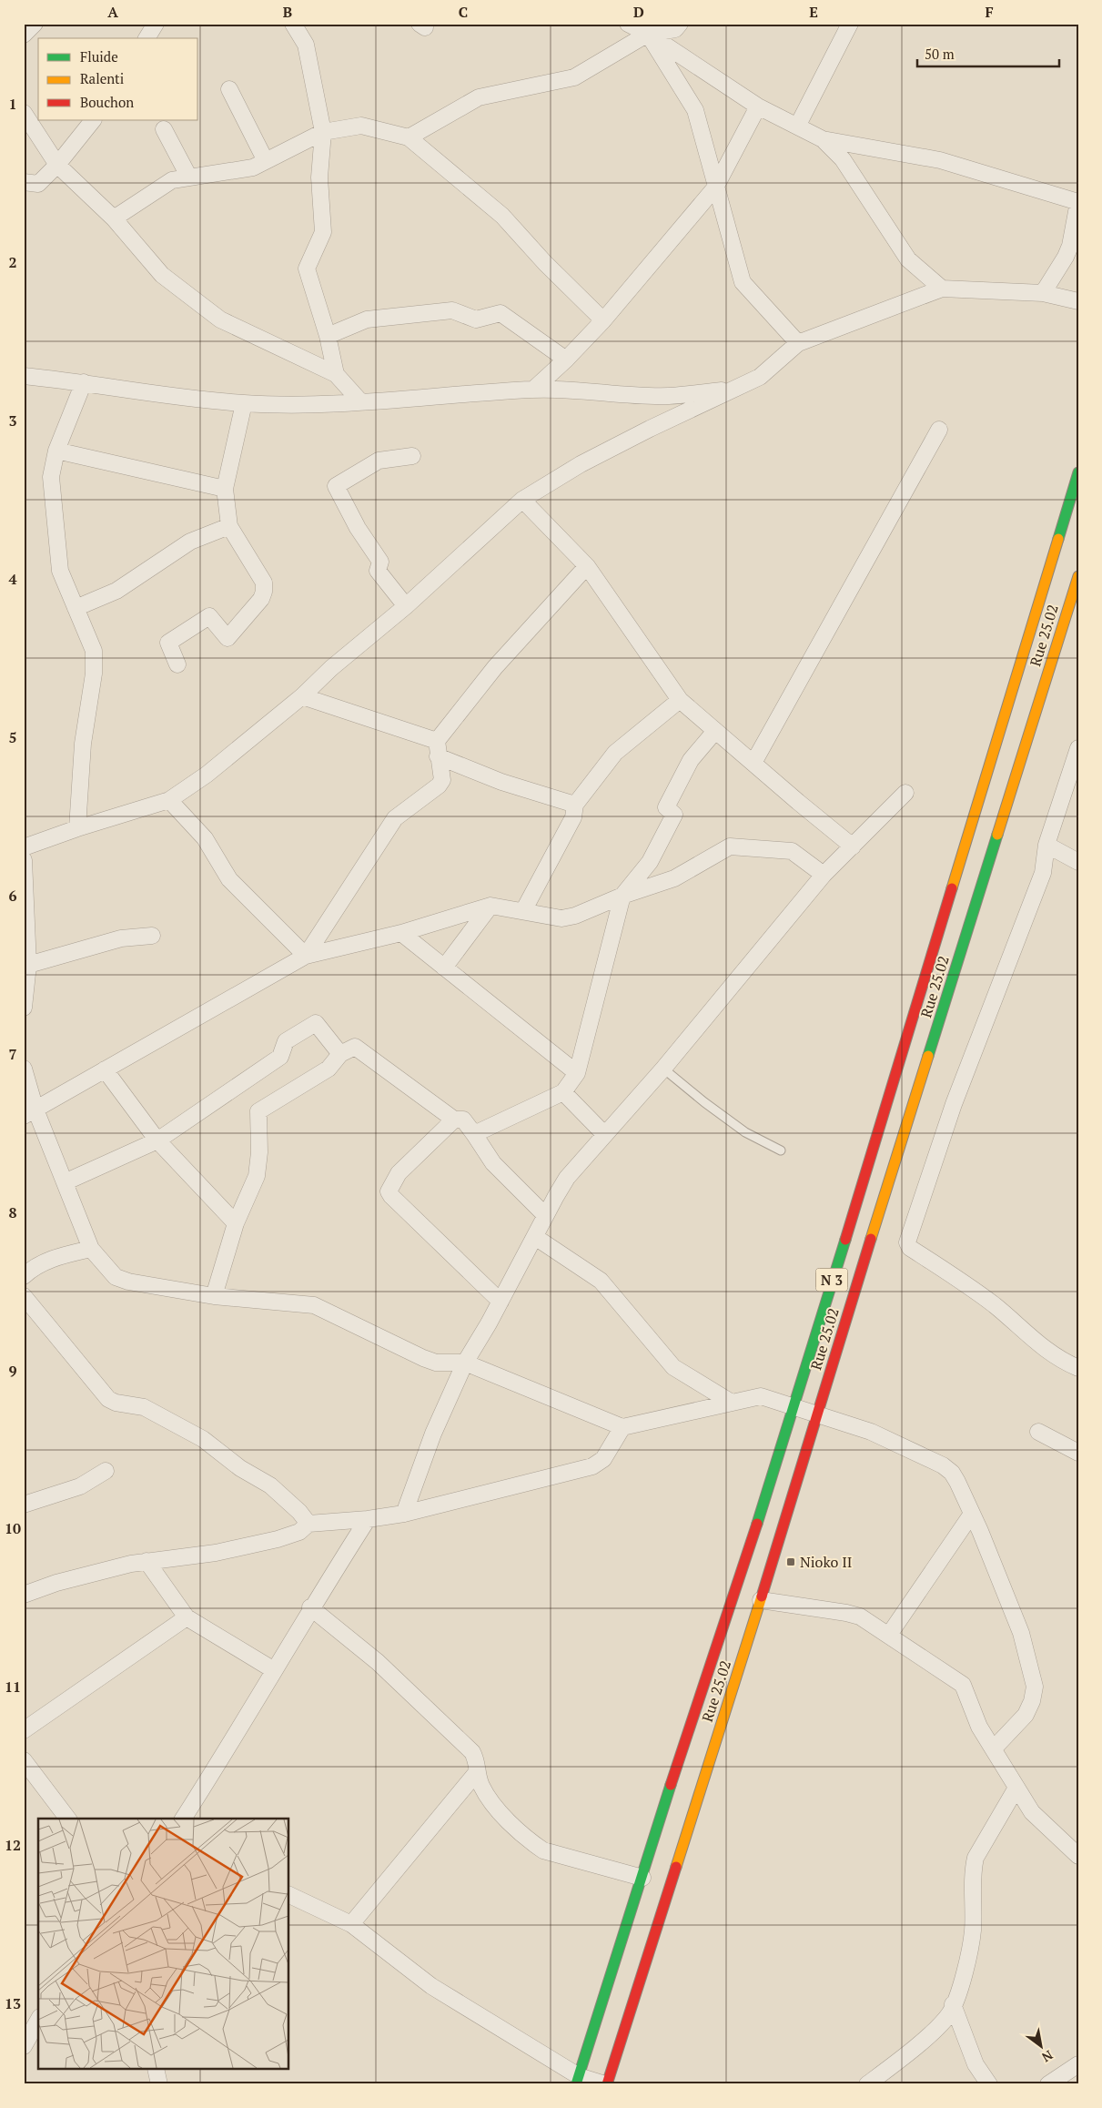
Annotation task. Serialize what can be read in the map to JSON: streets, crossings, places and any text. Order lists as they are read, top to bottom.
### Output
{
  "streets": {
    "main road": ["Rue 25.02", "N 3"]
  },
  "places": {
    "transit": ["Nioko II"]
  },
  "legend": ["Fluide", "Ralenti", "Bouchon"],
  "scale_bar": "50 m",
  "north": "bottom right",
  "grid": {
    "columns": [
      "A",
      "B",
      "C",
      "D",
      "E",
      "F"
    ],
    "rows": [
      "1",
      "2",
      "3",
      "4",
      "5",
      "6",
      "7",
      "8",
      "9",
      "10",
      "11",
      "12",
      "13"
    ]
  }
}
